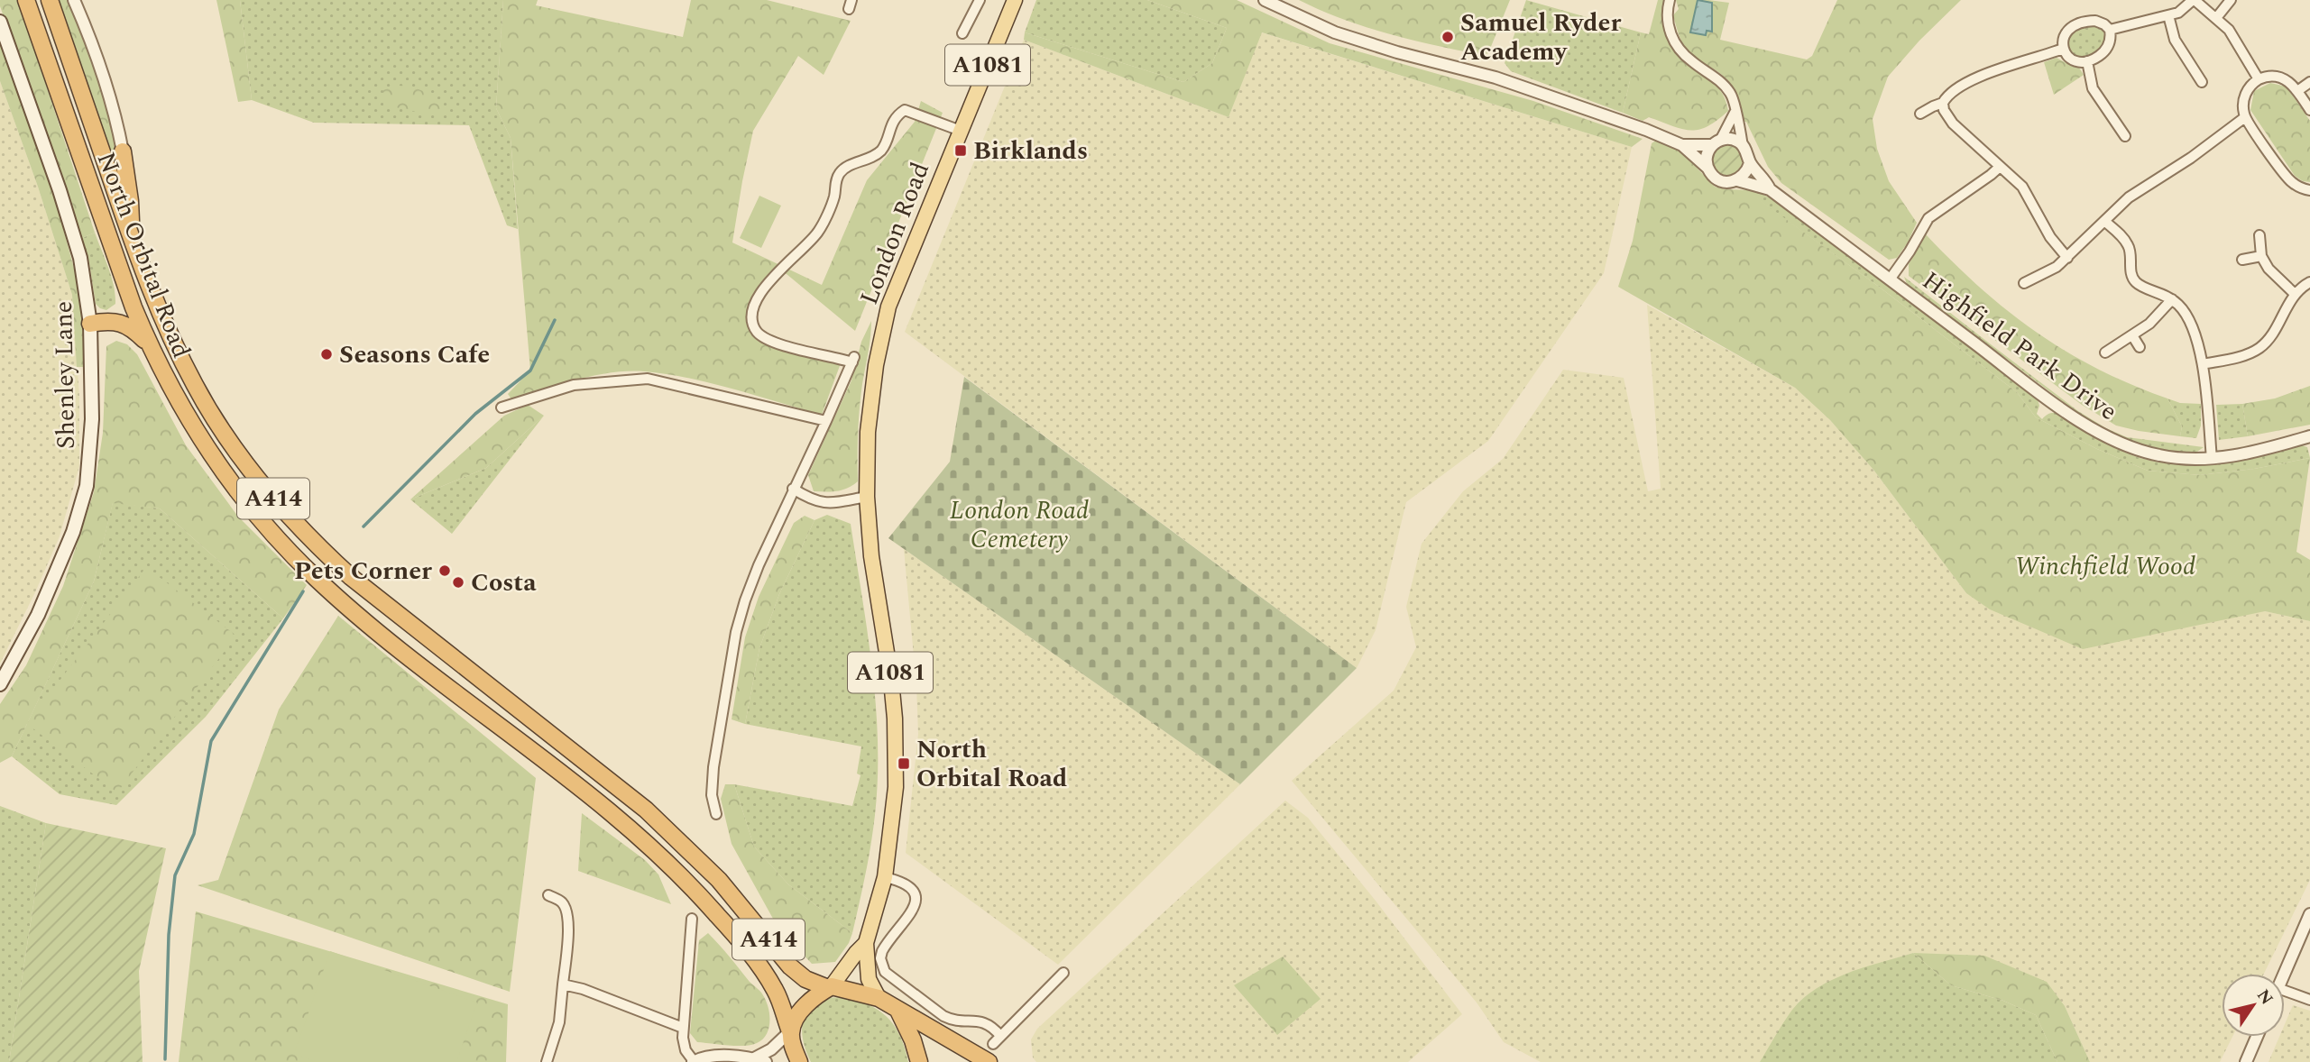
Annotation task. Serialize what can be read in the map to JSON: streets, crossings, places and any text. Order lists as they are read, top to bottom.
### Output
{
  "streets": {
    "highway": ["North Orbital Road", "A414"],
    "main road": ["A1081", "London Road", "Shenley Lane"],
    "street": ["Highfield Park Drive"]
  },
  "crossings": [
    ["London Road", "North Orbital Road"]
  ],
  "parks": ["London Road Cemetery", "Winchfield Wood"],
  "places": {
    "other": [
      "Samuel Ryder Academy",
      "Seasons Cafe",
      "Pets Corner",
      "Costa"
    ],
    "transit": ["Birklands", "North Orbital Road"]
  },
  "north": "top right"
}
